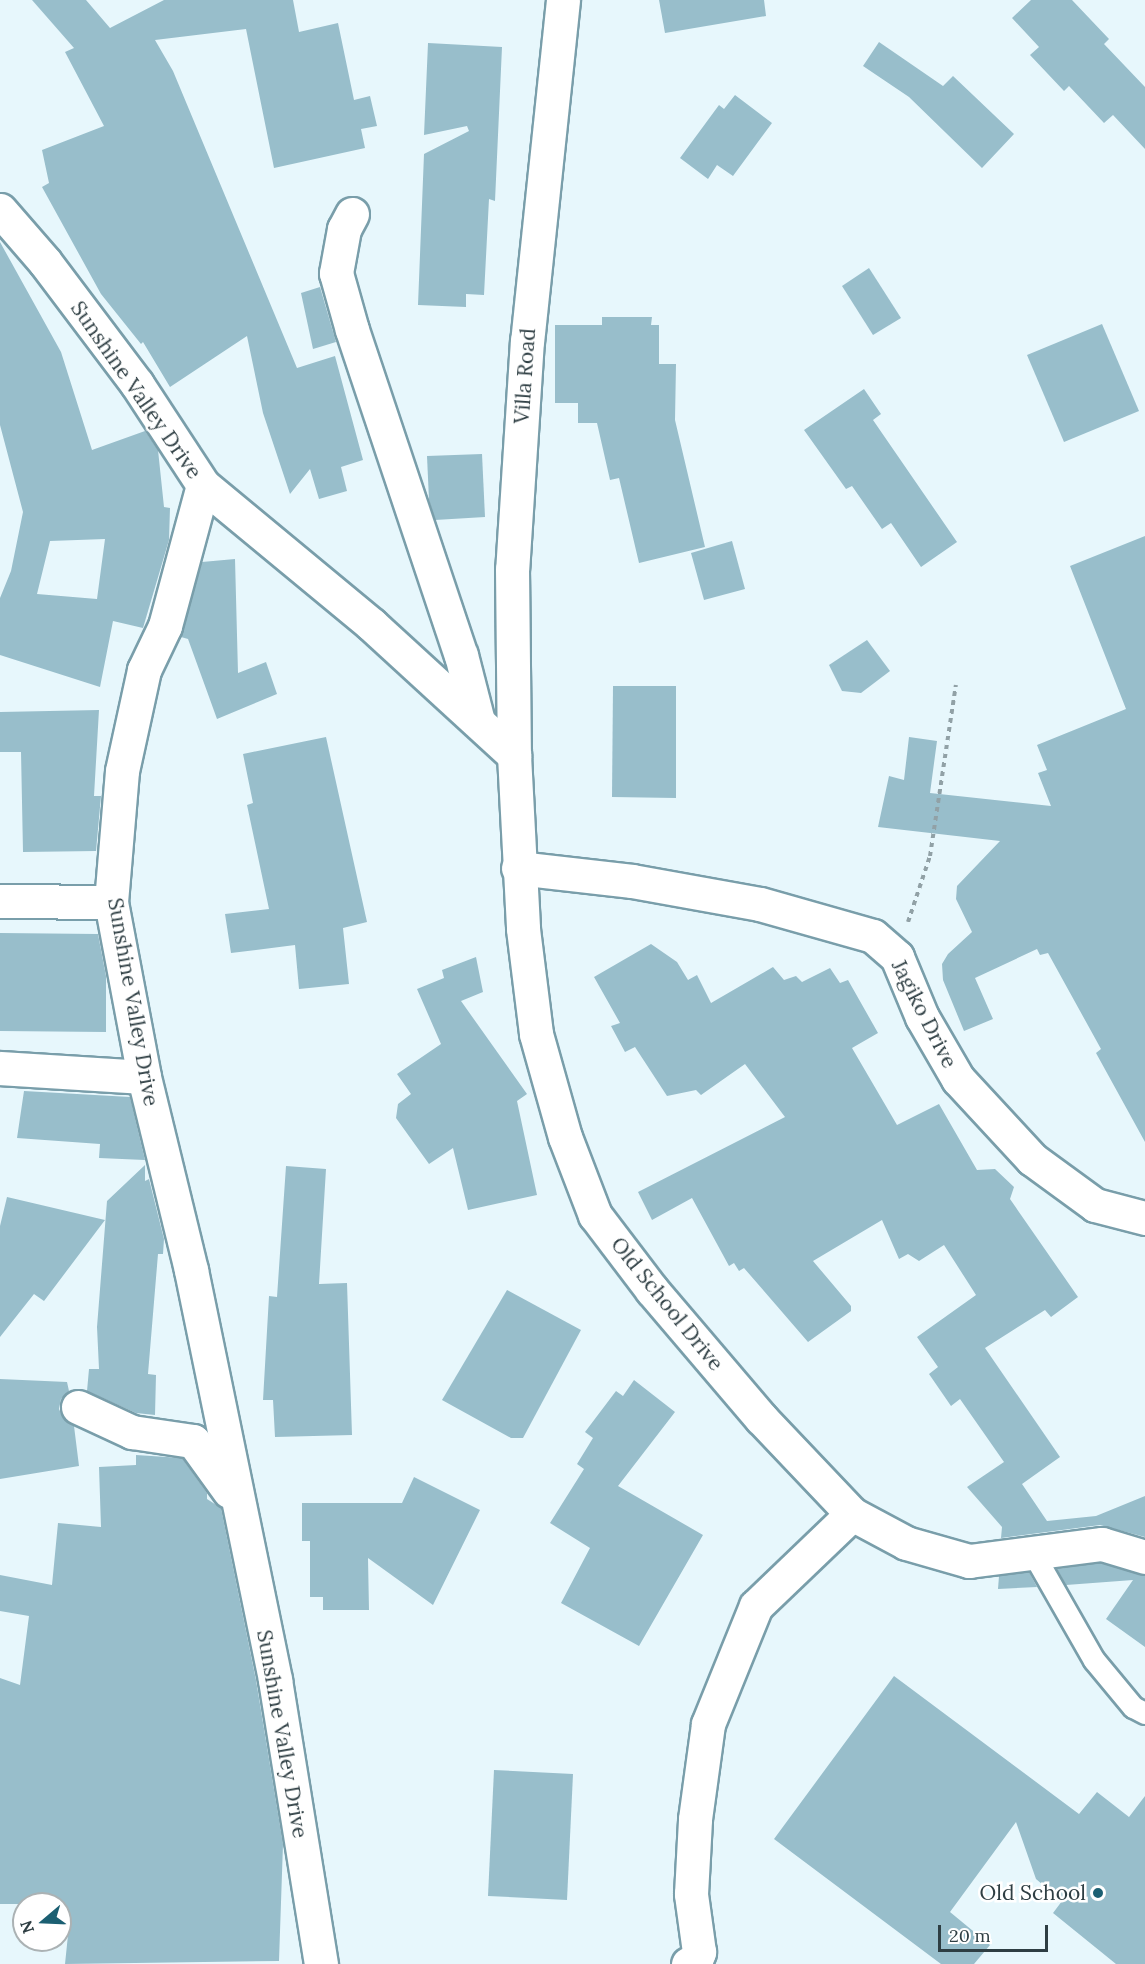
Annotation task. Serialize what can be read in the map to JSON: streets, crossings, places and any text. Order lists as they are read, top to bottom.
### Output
{
  "streets": {
    "street": [
      "Villa Road",
      "Sunshine Valley Drive",
      "Jagiko Drive",
      "Old School Drive"
    ]
  },
  "crossings": [
    ["Villa Road", "Old School Drive"],
    ["Jagiko Drive", "Old School Drive"]
  ],
  "places": ["Old School"],
  "scale_bar": "20 m",
  "north": "left"
}
